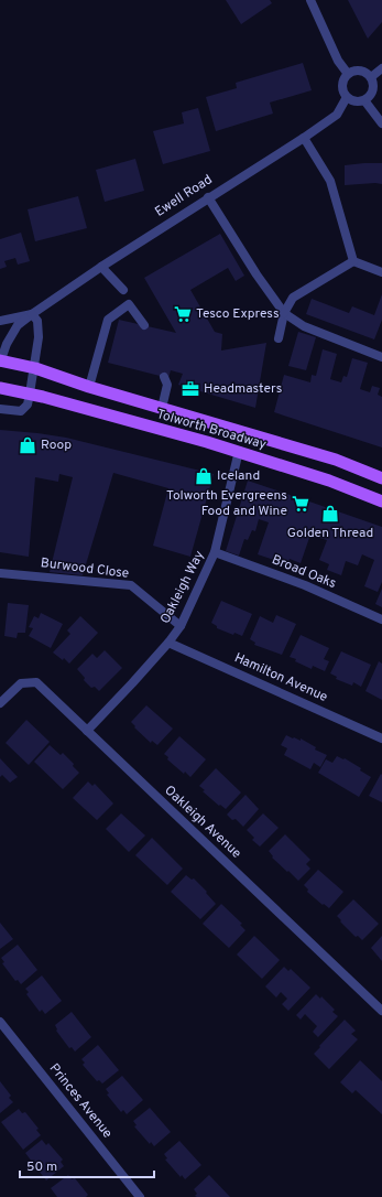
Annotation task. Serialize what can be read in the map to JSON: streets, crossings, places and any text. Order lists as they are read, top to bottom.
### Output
{
  "streets": {
    "main road": ["Ewell Road", "Tolworth Broadway"],
    "street": [
      "Burwood Close",
      "Broad Oaks",
      "Oakleigh Way",
      "Hamilton Avenue",
      "Oakleigh Avenue",
      "Princes Avenue"
    ]
  },
  "crossings": [
    ["Ewell Road", "Tolworth Broadway"],
    ["Tolworth Broadway", "Oakleigh Way"],
    ["Burwood Close", "Oakleigh Way"],
    ["Broad Oaks", "Oakleigh Way"],
    ["Oakleigh Way", "Hamilton Avenue"],
    ["Oakleigh Way", "Oakleigh Avenue"]
  ],
  "places": {
    "supermarket": ["Tesco Express", "Tolworth Evergreens Food and Wine"],
    "office": ["Headmasters"],
    "shop": ["Roop", "Iceland", "Golden Thread"]
  },
  "scale_bar": "50 m"
}
